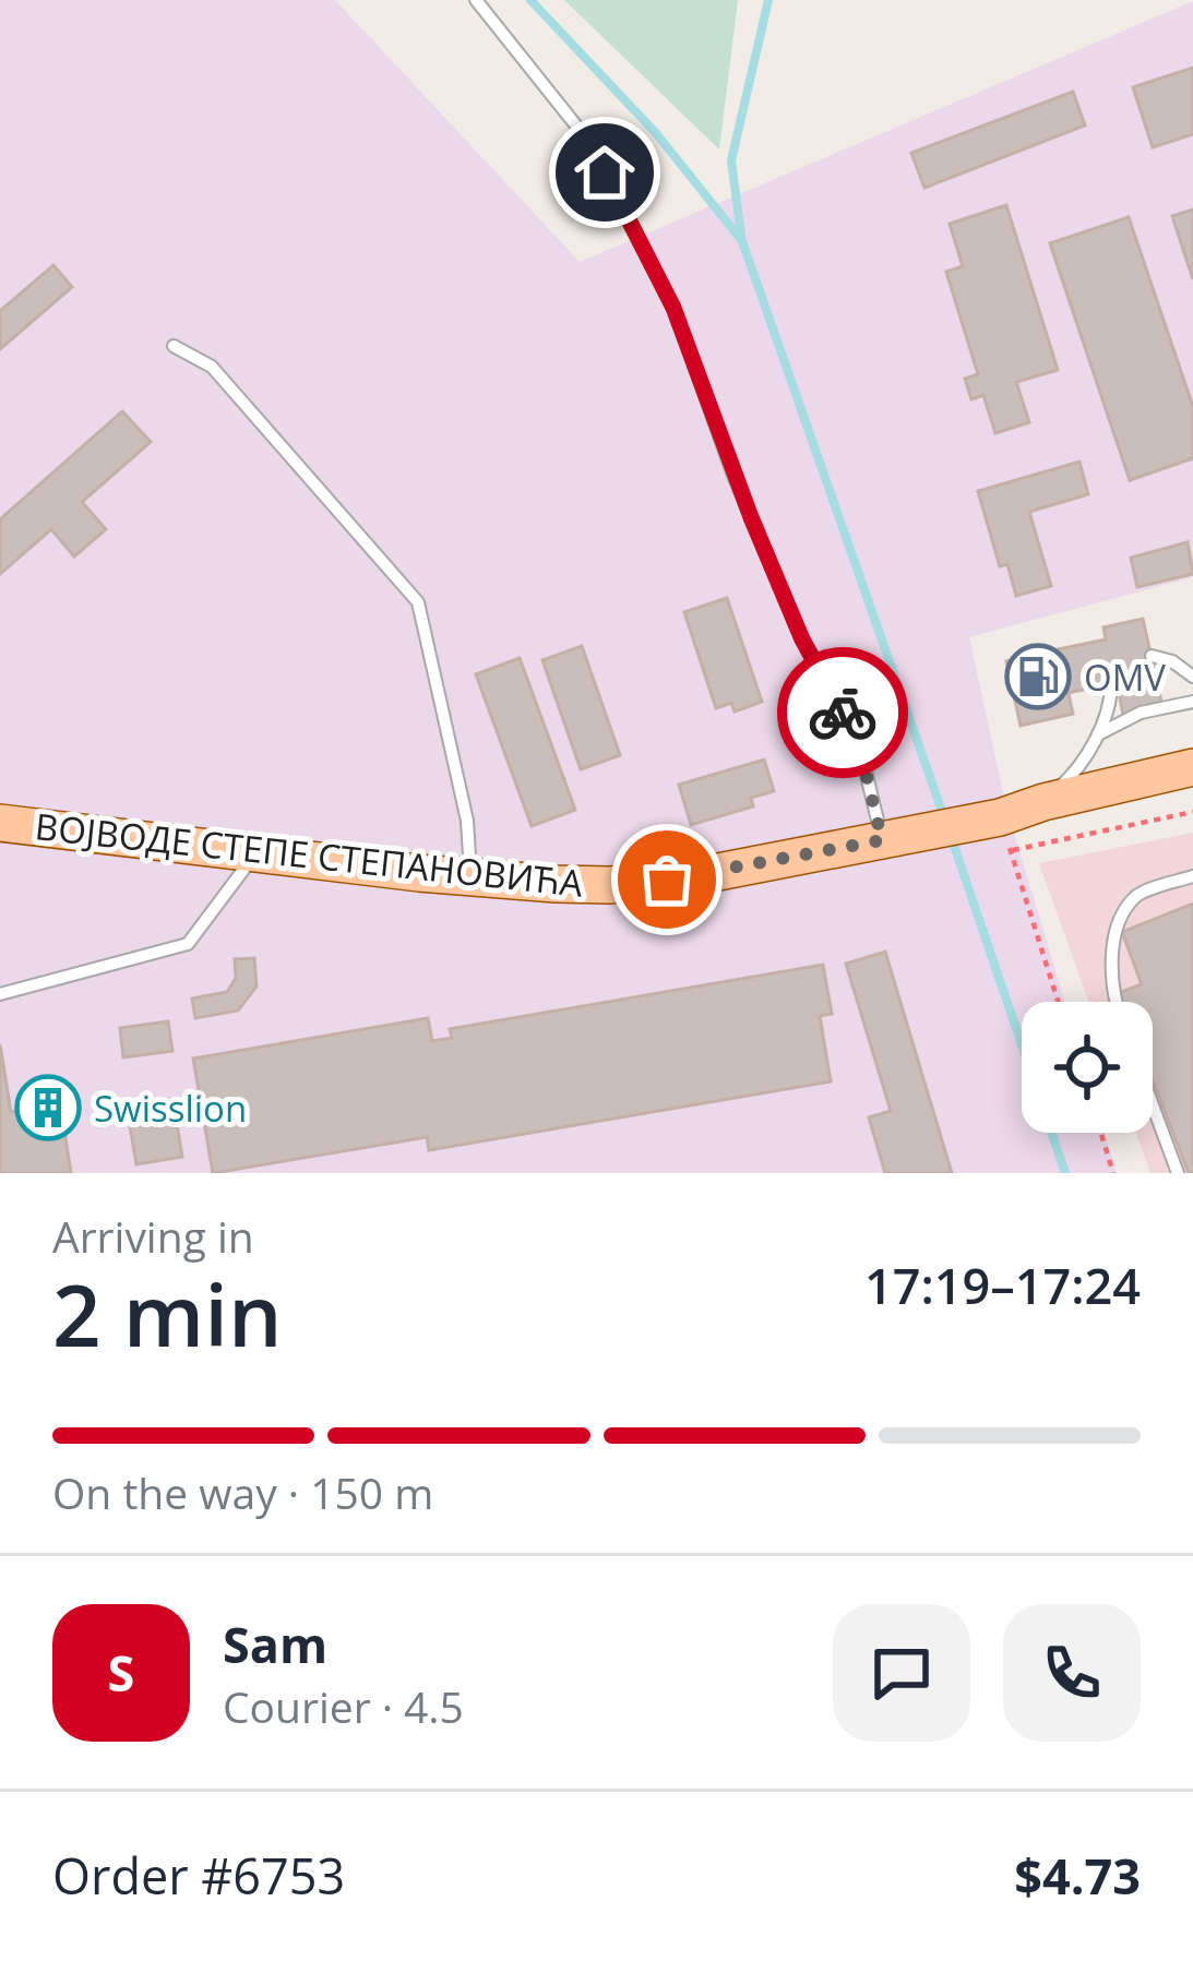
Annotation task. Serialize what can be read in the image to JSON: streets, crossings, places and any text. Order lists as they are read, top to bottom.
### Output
{
  "streets": {
    "main road": ["ВОЈВОДЕ СТЕПЕ СТЕПАНОВИЋА"]
  },
  "places": {
    "fuel station": ["OMV"],
    "building": ["Swisslion"]
  },
  "page": {
    "heading": ["2 min", "Arriving in", "17:19–17:24"],
    "panel": [
      "Sam",
      "Courier · 4.5",
      "Order #6753",
      "$4.73"
    ],
    "bar": "On the way · 150 m",
    "round": "S"
  }
}
